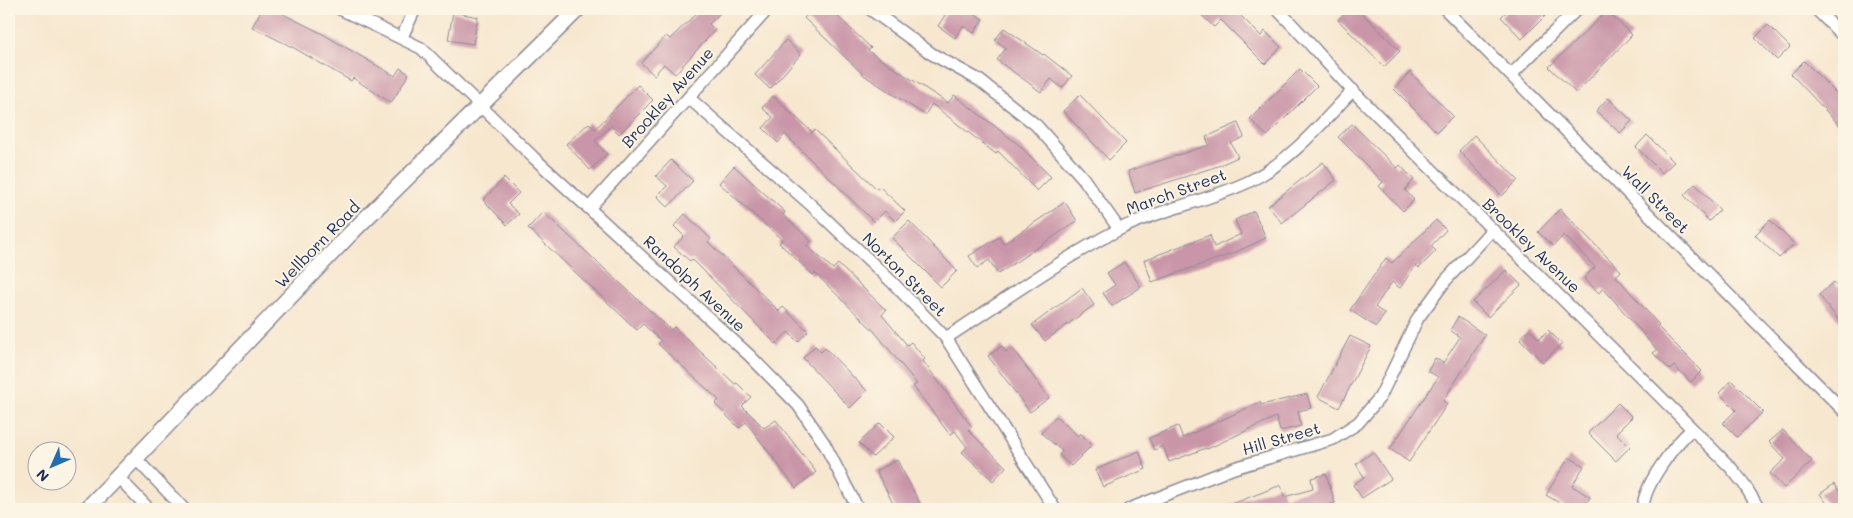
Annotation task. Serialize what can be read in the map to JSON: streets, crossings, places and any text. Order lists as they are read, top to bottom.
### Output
{
  "streets": {
    "street": [
      "Brookley Avenue",
      "March Street",
      "Wall Street",
      "Wellborn Road",
      "Norton Street",
      "Randolph Avenue",
      "Hill Street"
    ]
  },
  "crossings": [
    ["Brookley Avenue", "March Street"],
    ["Brookley Avenue", "Norton Street"],
    ["Brookley Avenue", "Randolph Avenue"],
    ["Brookley Avenue", "Hill Street"],
    ["March Street", "Norton Street"],
    ["Wellborn Road", "Randolph Avenue"]
  ],
  "north": "bottom left"
}
